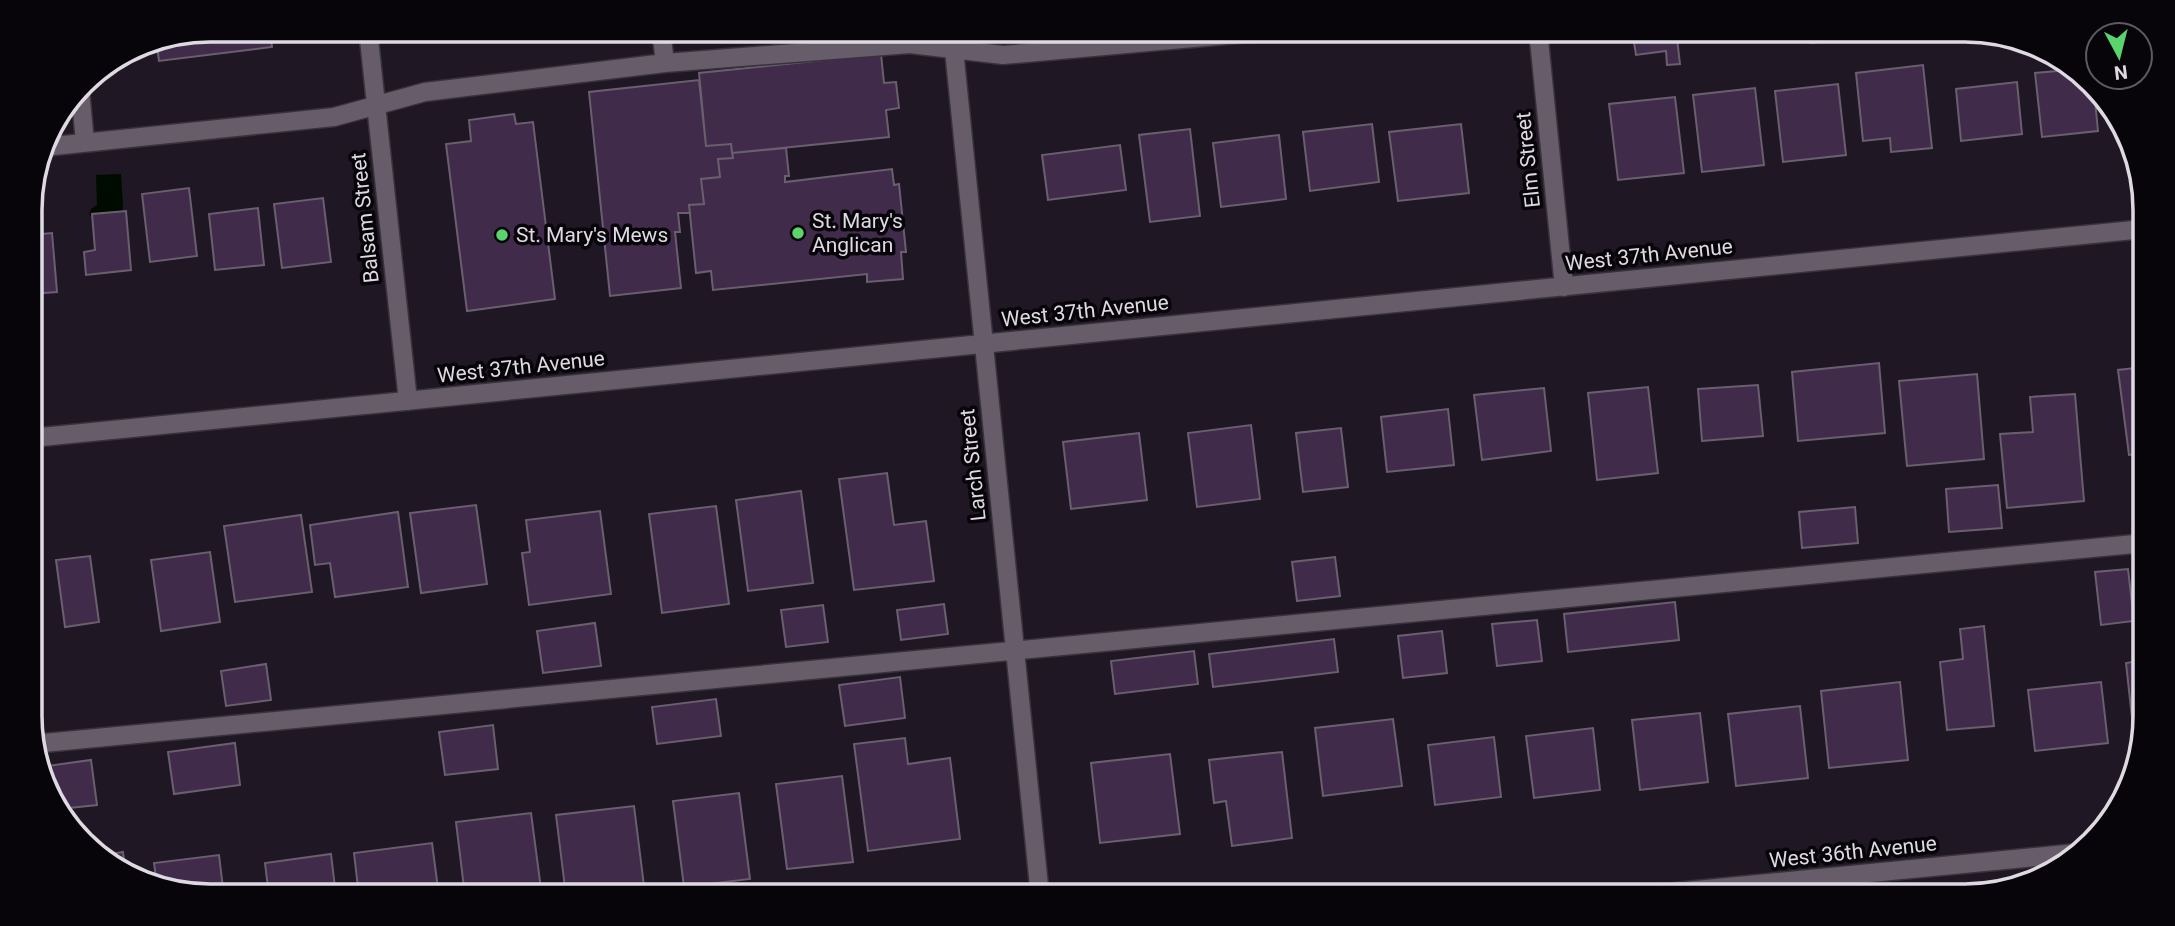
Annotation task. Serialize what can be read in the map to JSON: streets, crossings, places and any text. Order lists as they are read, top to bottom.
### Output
{
  "streets": {
    "street": [
      "Elm Street",
      "Balsam Street",
      "West 37th Avenue",
      "Larch Street",
      "West 36th Avenue"
    ]
  },
  "crossings": [
    ["Elm Street", "West 37th Avenue"],
    ["Balsam Street", "West 37th Avenue"],
    ["West 37th Avenue", "Larch Street"]
  ],
  "places": ["St. Mary's Anglican", "St. Mary's Mews"],
  "north": "bottom"
}
